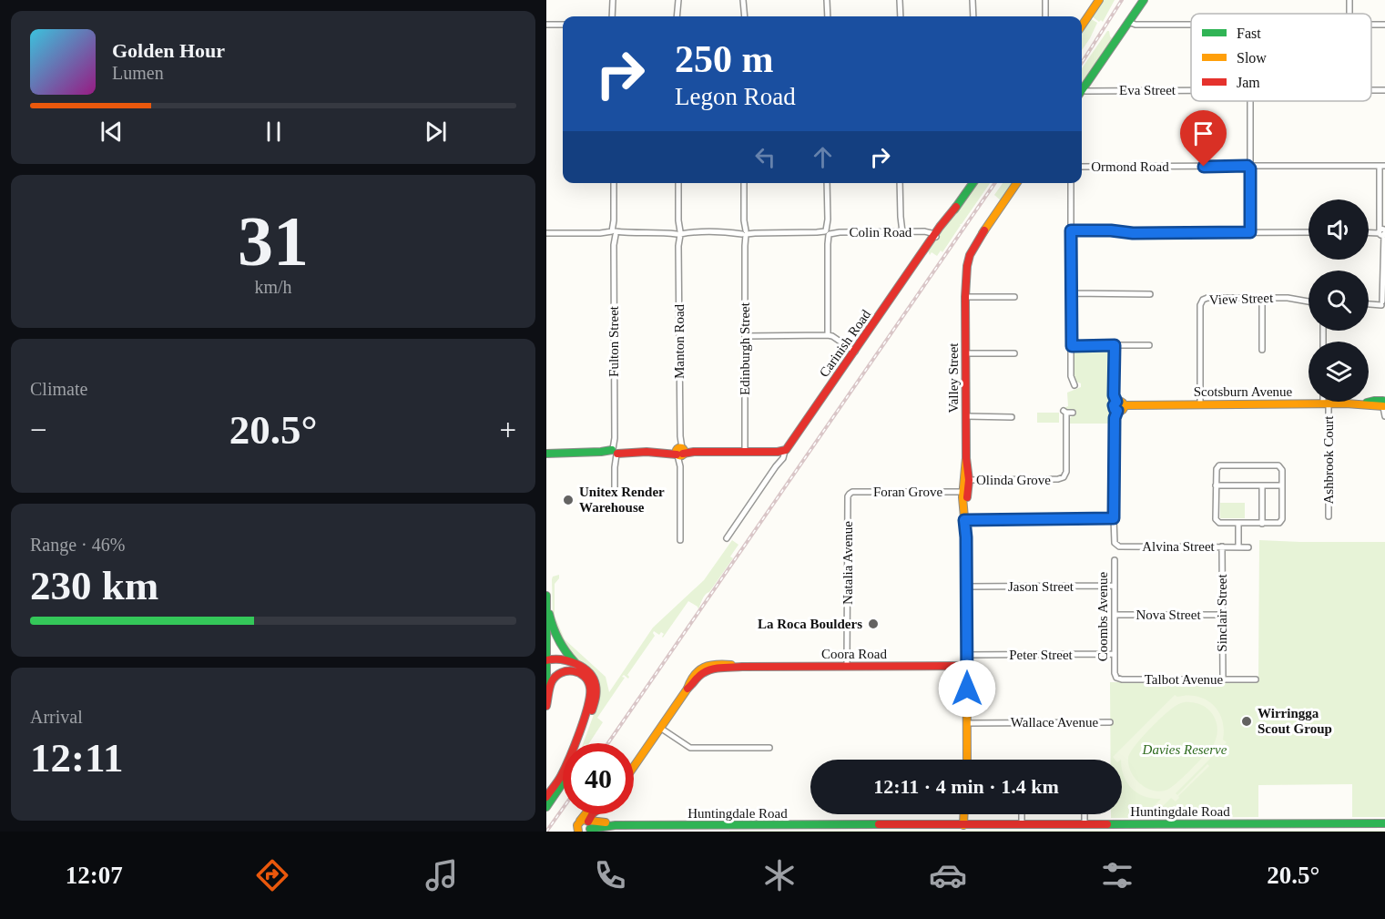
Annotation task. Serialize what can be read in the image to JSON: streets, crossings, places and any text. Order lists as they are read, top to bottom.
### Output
{
  "streets": {
    "main road": [
      "Carinish Road",
      "Valley Street",
      "Scotsburn Avenue",
      "Coora Road",
      "Huntingdale Road"
    ],
    "street": [
      "Eva Street",
      "Ormond Road",
      "Colin Road",
      "View Street",
      "Fulton Street",
      "Manton Road",
      "Edinburgh Street",
      "Ashbrook Court",
      "Olinda Grove",
      "Foran Grove",
      "Alvina Street",
      "Natalia Avenue",
      "Jason Street",
      "Sinclair Street",
      "Nova Street",
      "Coombs Avenue",
      "Peter Street",
      "Talbot Avenue",
      "Wallace Avenue"
    ]
  },
  "crossings": [
    ["Colin Road", "Fulton Street"],
    ["Colin Road", "Manton Road"],
    ["Colin Road", "Carinish Road"],
    ["Colin Road", "Edinburgh Street"],
    ["View Street", "Scotsburn Avenue"],
    ["Valley Street", "Olinda Grove"],
    ["Valley Street", "Foran Grove"],
    ["Valley Street", "Jason Street"],
    ["Valley Street", "Coora Road"],
    ["Valley Street", "Peter Street"],
    ["Valley Street", "Wallace Avenue"],
    ["Scotsburn Avenue", "Ashbrook Court"],
    ["Foran Grove", "Natalia Avenue"],
    ["Alvina Street", "Sinclair Street"],
    ["Natalia Avenue", "Coora Road"],
    ["Jason Street", "Coombs Avenue"],
    ["Sinclair Street", "Nova Street"],
    ["Sinclair Street", "Talbot Avenue"],
    ["Nova Street", "Coombs Avenue"],
    ["Coombs Avenue", "Peter Street"],
    ["Coombs Avenue", "Talbot Avenue"]
  ],
  "parks": ["Davies Reserve"],
  "places": ["Unitex Render Warehouse", "La Roca Boulders", "Wirringga Scout Group"],
  "legend": ["Fast", "Slow", "Jam"],
  "page": {
    "turn": ["250 m", "Legon Road"],
    "song": ["Golden Hour", "Lumen"],
    "tile": [
      ["31", "km/h"],
      "Climate",
      ["Range · 46%", "230 km"],
      ["Arrival", "12:11"]
    ],
    "heat": ["−", "20.5°", "+"],
    "limit": "40",
    "trip": "12:11 · 4 min · 1.4 km",
    "tabs": ["12:07", "20.5°"]
  }
}
